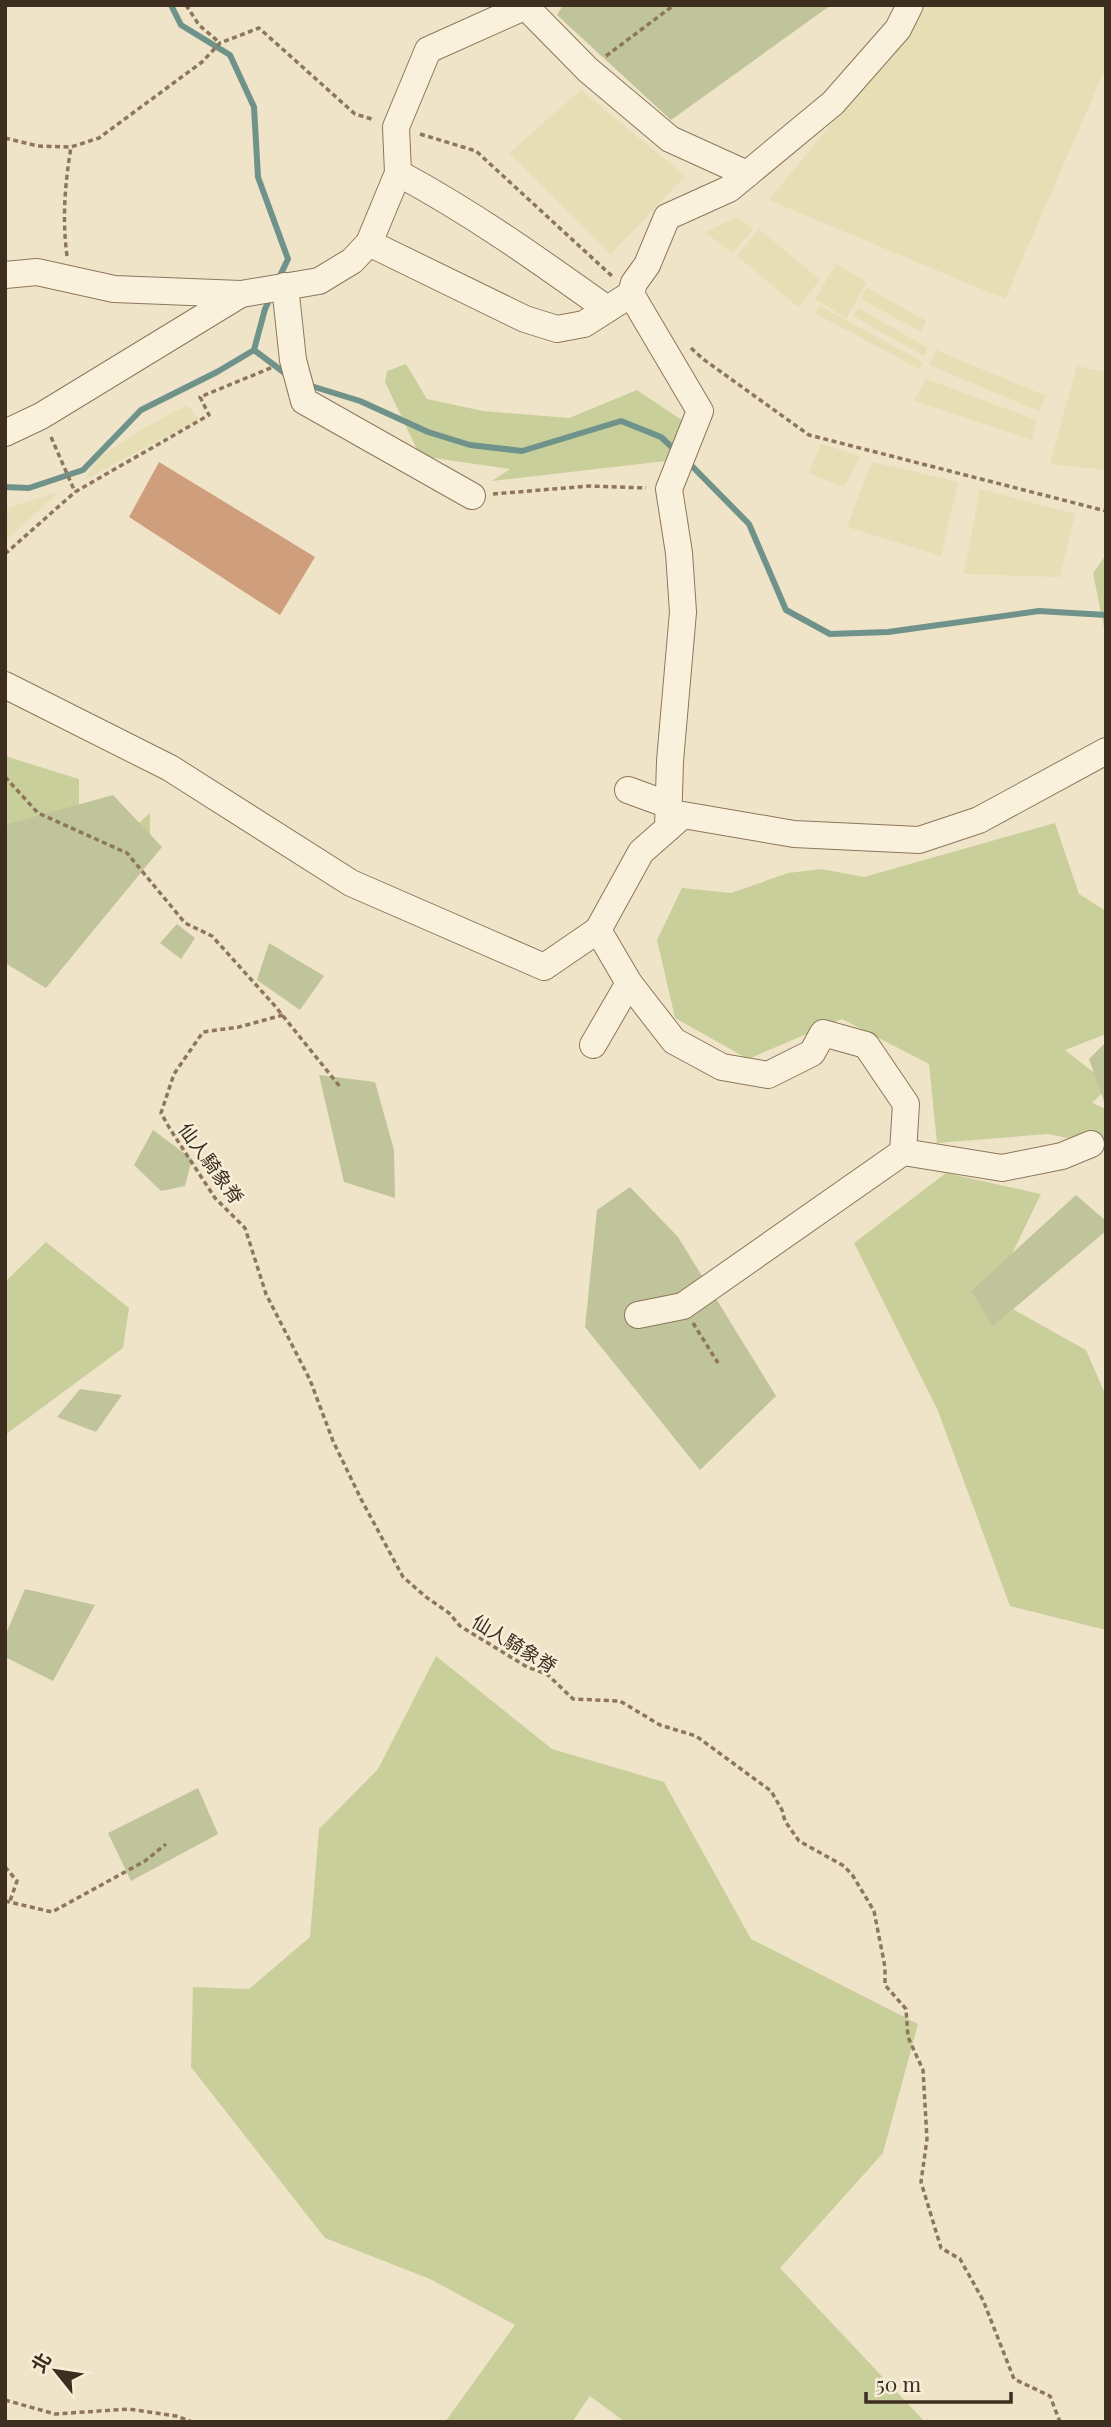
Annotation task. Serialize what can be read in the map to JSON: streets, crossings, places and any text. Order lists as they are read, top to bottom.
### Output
{
  "streets": {
    "path": ["仙人騎象脊"]
  },
  "scale_bar": "50 m",
  "north": "top left"
}
